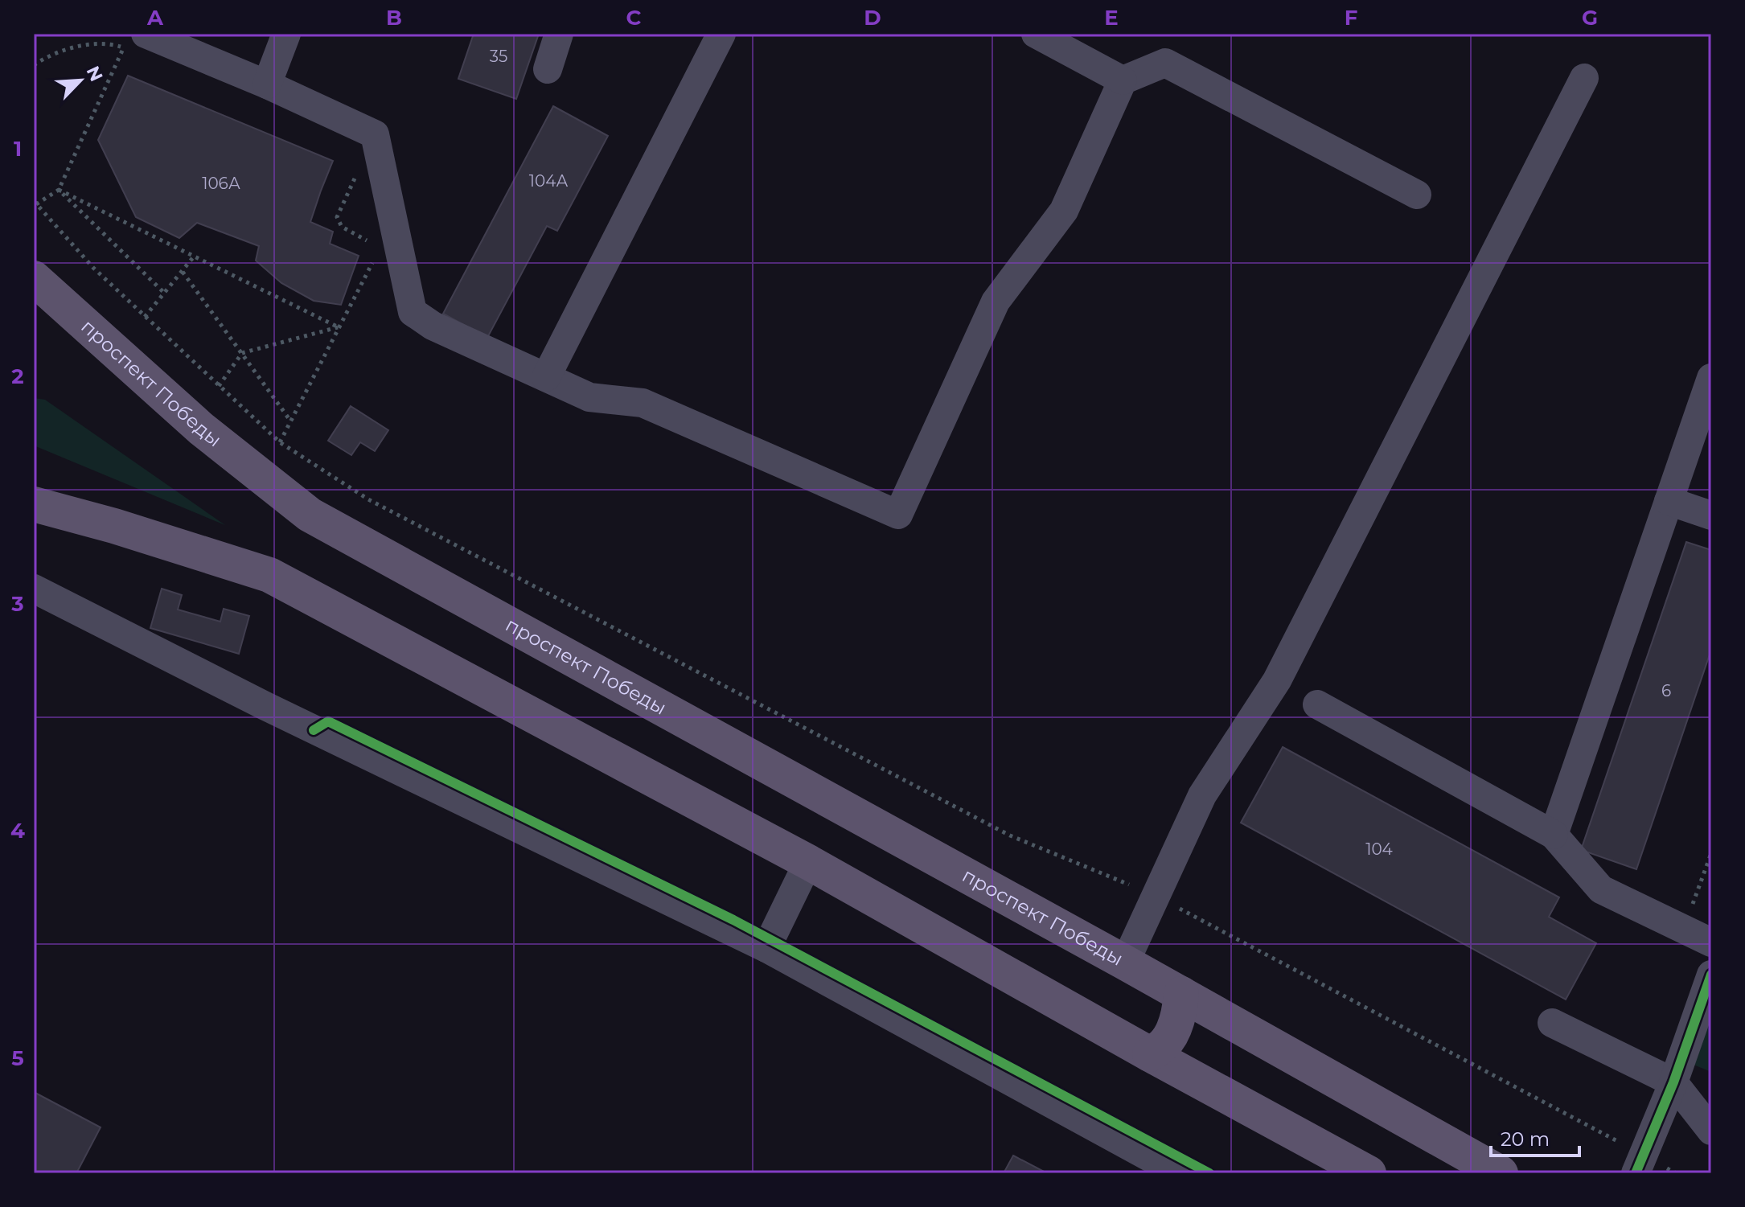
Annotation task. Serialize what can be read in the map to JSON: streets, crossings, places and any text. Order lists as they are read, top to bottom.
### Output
{
  "streets": {
    "main road": ["проспект Победы"]
  },
  "house_numbers": [
    "35",
    "104А",
    "106А",
    "6",
    "104"
  ],
  "scale_bar": "20 m",
  "north": "top right",
  "grid": {
    "columns": [
      "A",
      "B",
      "C",
      "D",
      "E",
      "F",
      "G"
    ],
    "rows": [
      "1",
      "2",
      "3",
      "4",
      "5"
    ]
  }
}
